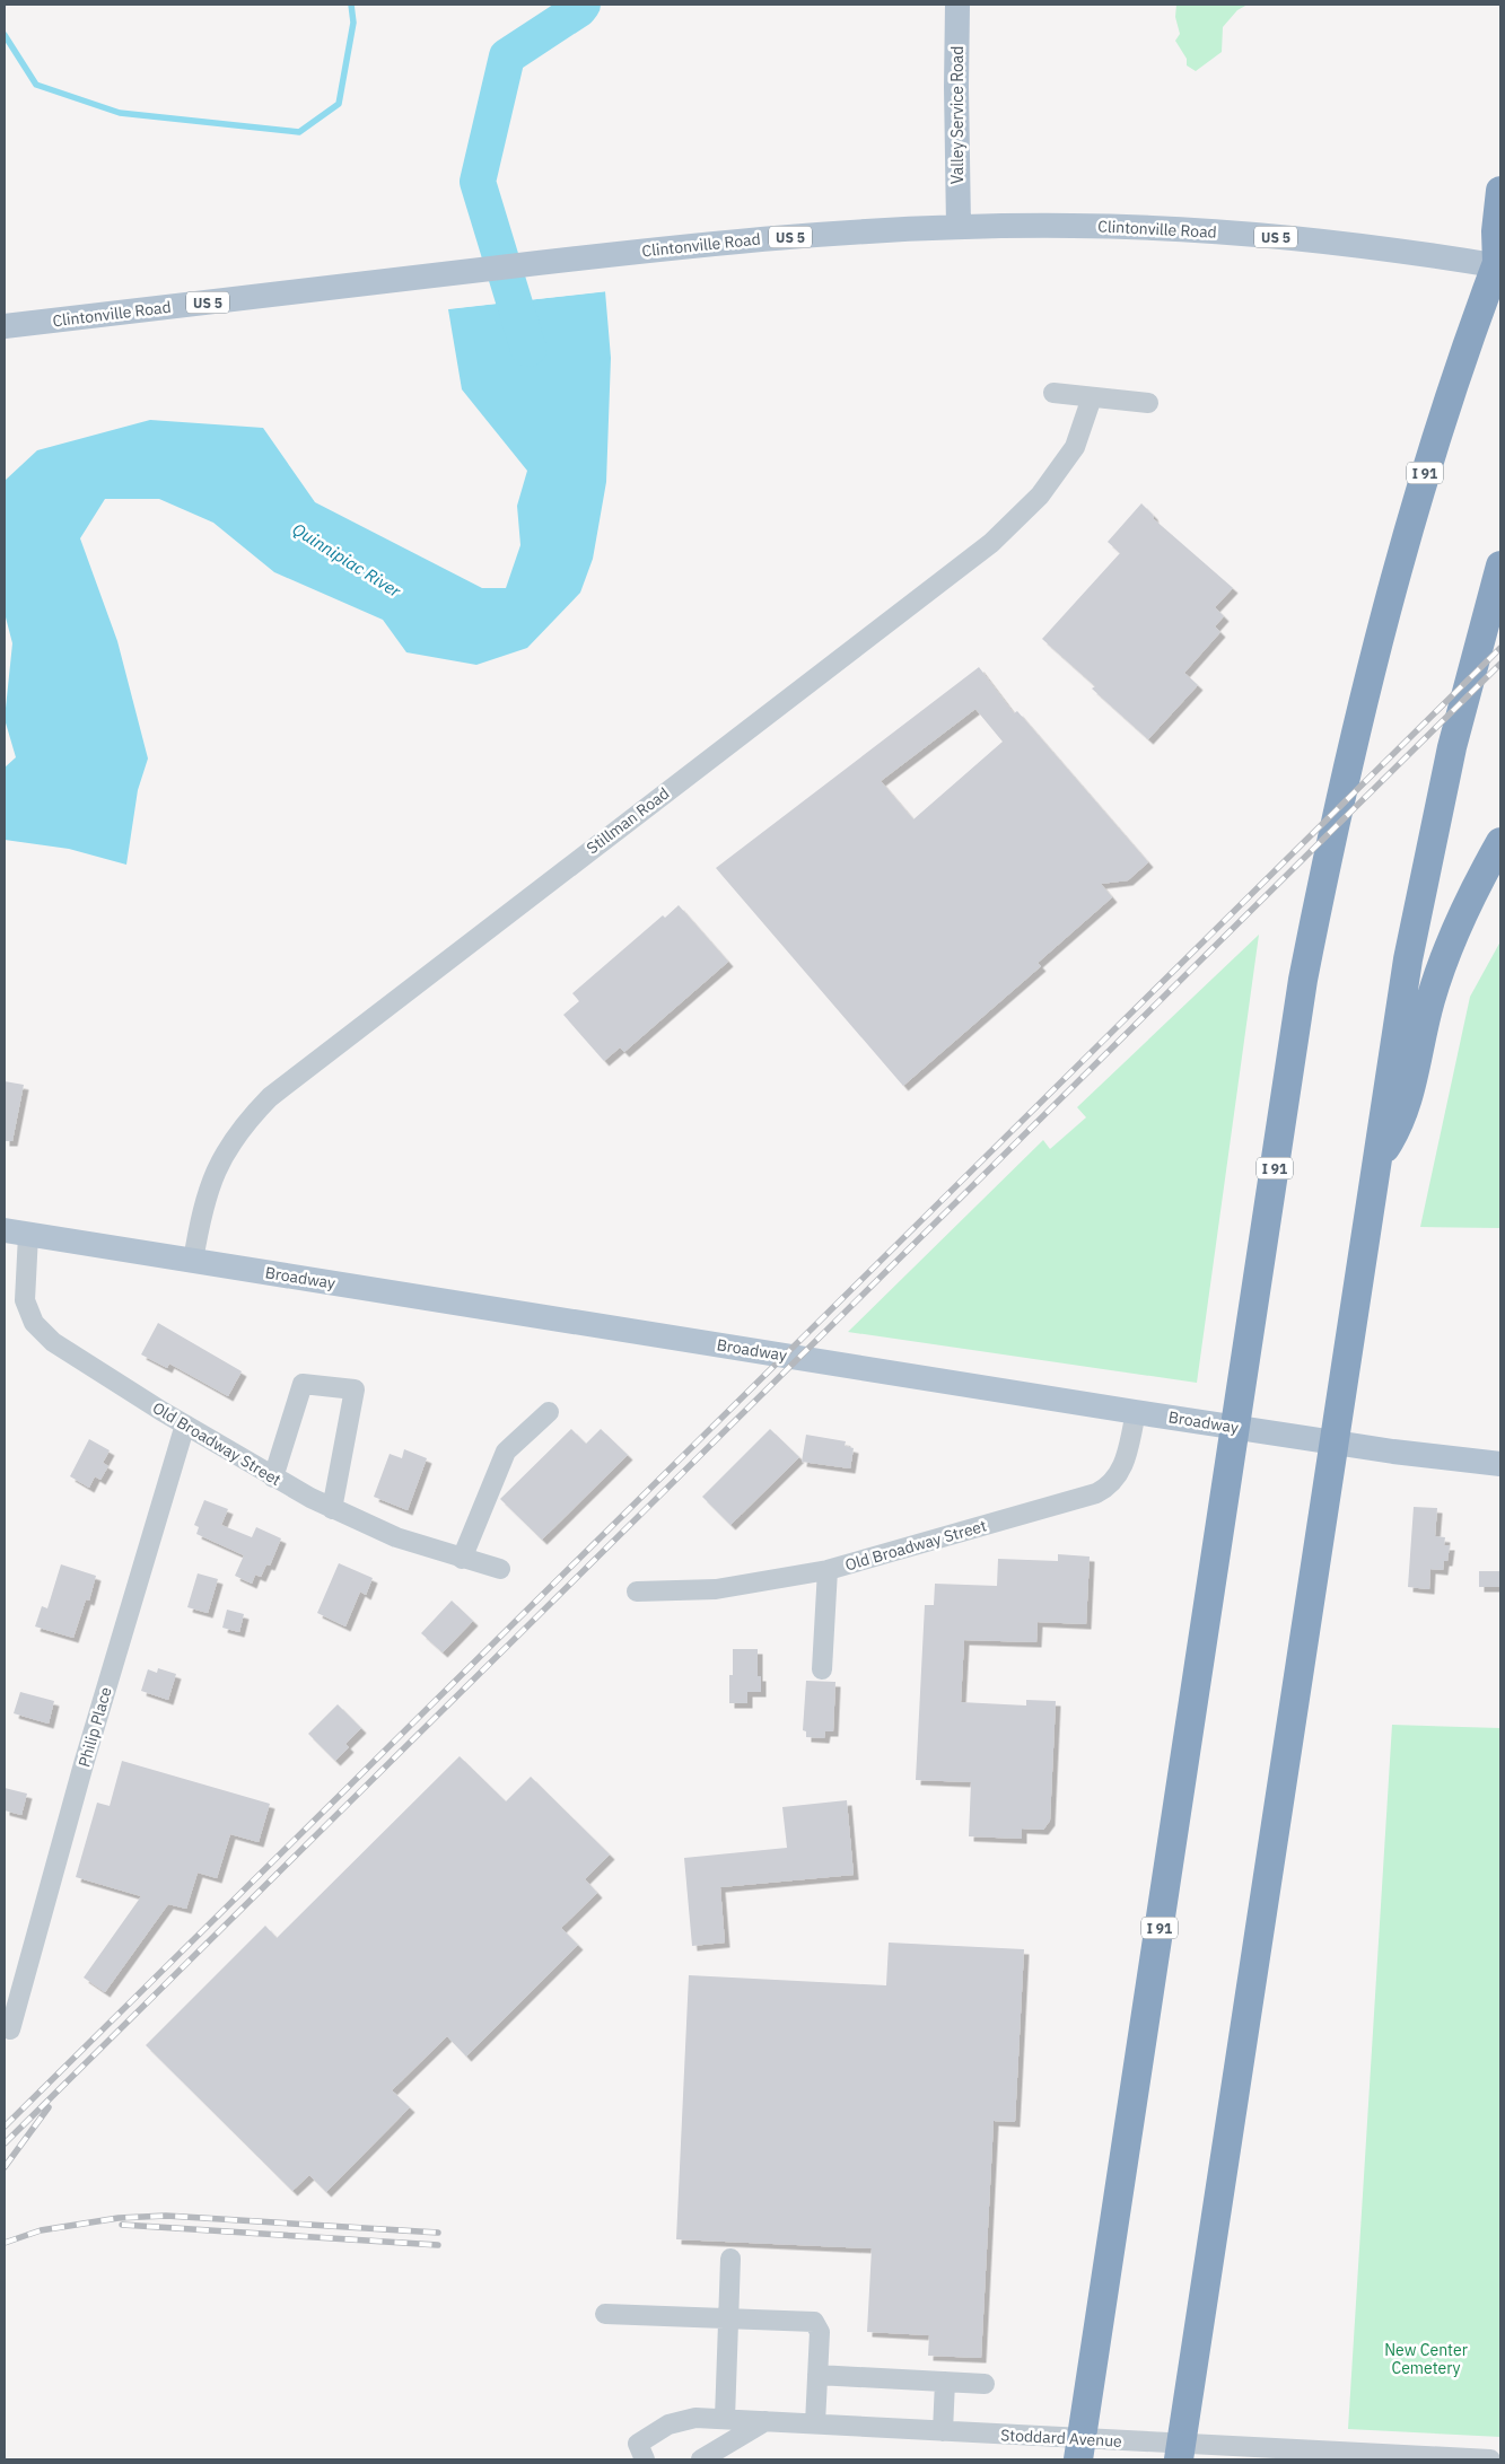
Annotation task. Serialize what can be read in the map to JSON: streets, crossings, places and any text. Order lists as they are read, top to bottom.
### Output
{
  "streets": {
    "highway": ["I 91"],
    "main road": [
      "Valley Service Road",
      "Clintonville Road",
      "US 5",
      "Broadway"
    ],
    "street": [
      "Stillman Road",
      "Old Broadway Street",
      "Philip Place",
      "Stoddard Avenue"
    ]
  },
  "crossings": [
    ["Valley Service Road", "Clintonville Road"],
    ["Clintonville Road", "I 91"],
    ["Stillman Road", "Broadway"],
    ["Broadway", "Old Broadway Street"],
    ["Old Broadway Street", "Philip Place"]
  ],
  "water": ["Quinnipiac River"],
  "parks": ["New Center Cemetery"]
}
